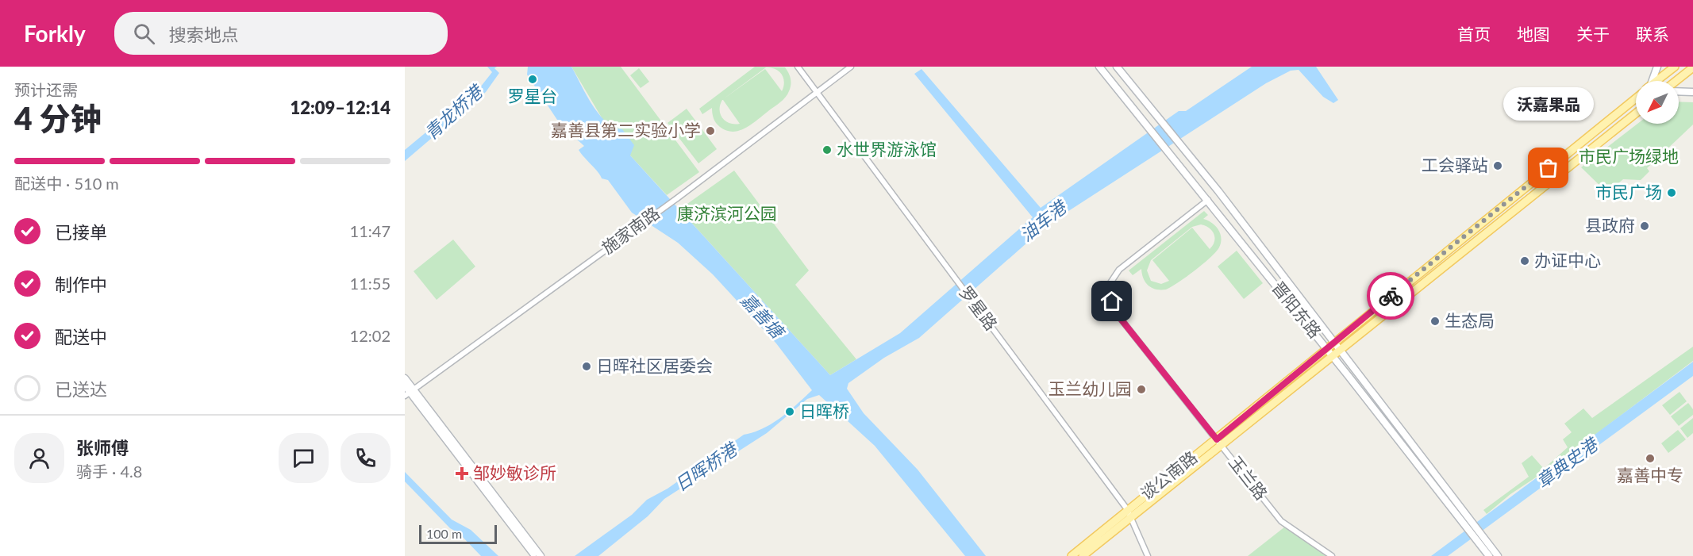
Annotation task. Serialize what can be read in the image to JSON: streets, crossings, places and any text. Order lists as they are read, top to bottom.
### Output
{
  "streets": {
    "main road": ["晋阳东路", "谈公南路"],
    "street": ["施家南路", "罗星路", "玉兰路"]
  },
  "crossings": [
    ["施家南路", "罗星路"],
    ["罗星路", "谈公南路"],
    ["晋阳东路", "谈公南路"],
    ["晋阳东路", "玉兰路"],
    ["谈公南路", "玉兰路"]
  ],
  "water": [
    "青龙桥港",
    "油车港",
    "嘉善塘",
    "章典史港",
    "日晖桥港"
  ],
  "parks": ["市民广场绿地", "康济滨河公园"],
  "places": {
    "other": [
      "罗星台",
      "嘉善县第二实验小学",
      "水世界游泳馆",
      "工会驿站",
      "沃嘉果品",
      "市民广场",
      "县政府",
      "办证中心",
      "生态局",
      "日晖社区居委会",
      "玉兰幼儿园",
      "日晖桥",
      "嘉善中专"
    ],
    "health": ["邹妙敏诊所"]
  },
  "scale_bar": "100 m",
  "north": "bottom left",
  "page": {
    "header": "Forkly",
    "search": "搜索地点",
    "nav": [
      "首页",
      "地图",
      "关于",
      "联系"
    ],
    "heading": ["4 分钟", "预计还需", "12:09–12:14"],
    "panel": ["张师傅", "骑手 · 4.8"],
    "bubble": "沃嘉果品",
    "bar": "配送中 · 510 m",
    "list": [
      ["已接单", "11:47"],
      ["制作中", "11:55"],
      ["配送中", "12:02"],
      "已送达"
    ],
    "scale": "100 m"
  }
}
